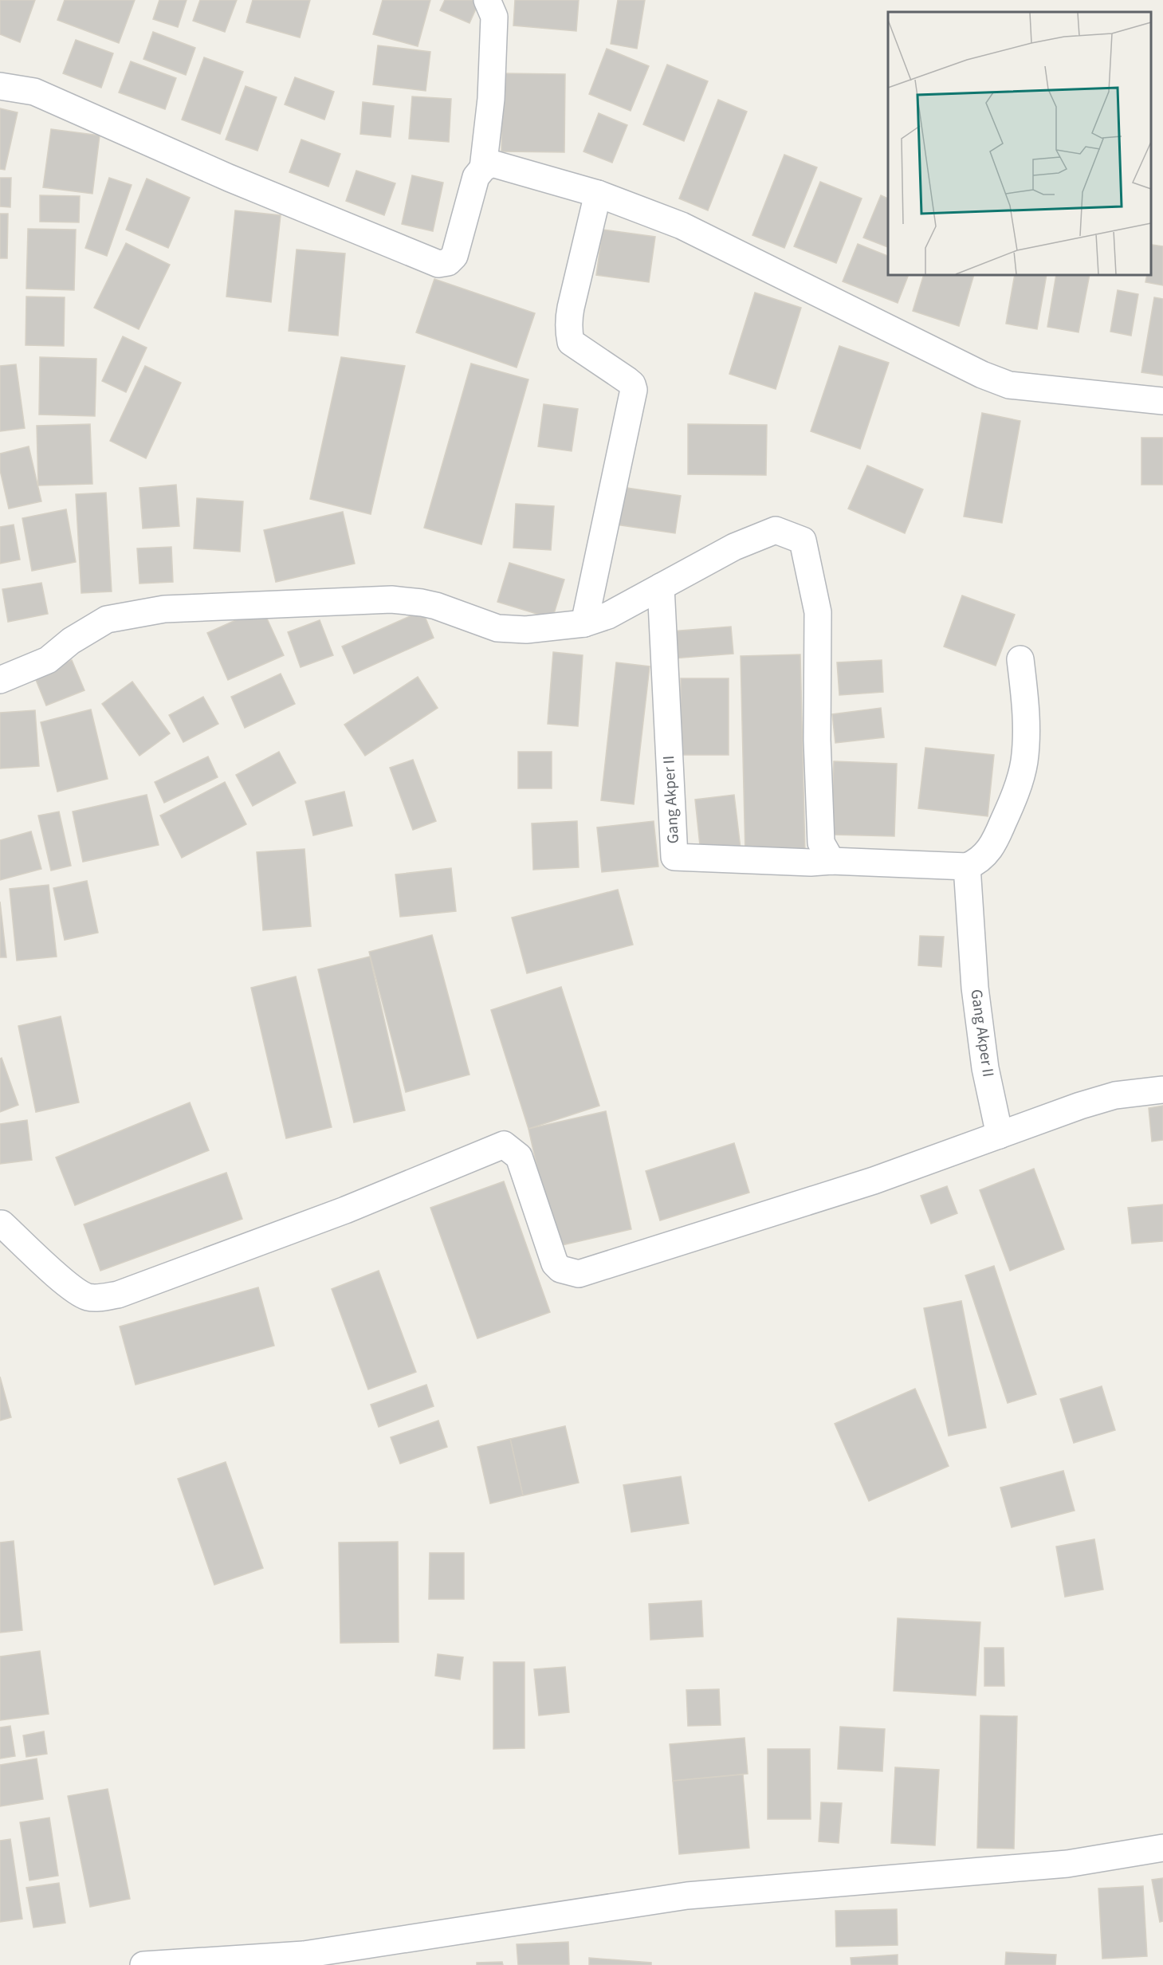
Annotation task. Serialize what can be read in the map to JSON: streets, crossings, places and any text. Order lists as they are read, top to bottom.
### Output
{
  "streets": {
    "street": ["Gang Akper II"]
  }
}
